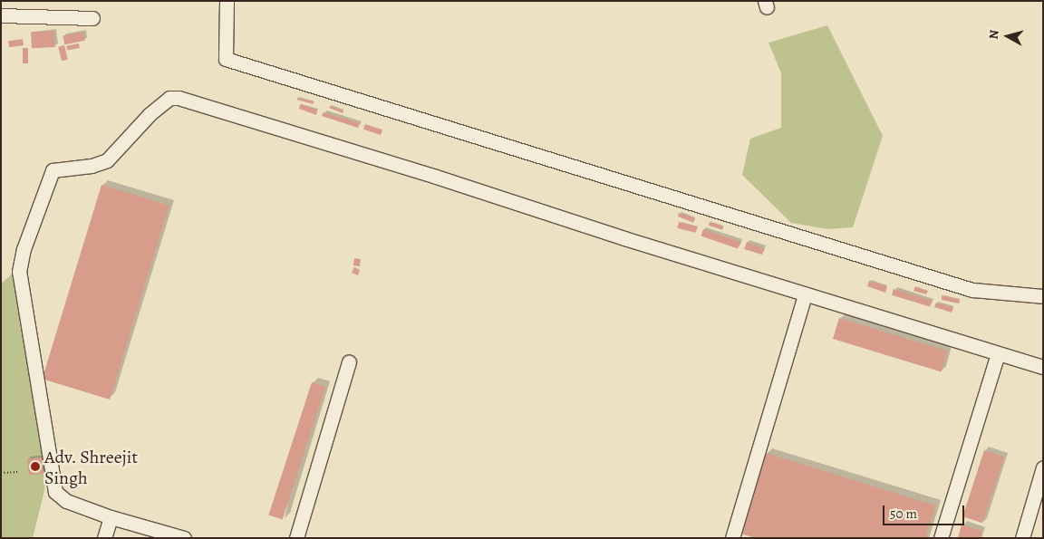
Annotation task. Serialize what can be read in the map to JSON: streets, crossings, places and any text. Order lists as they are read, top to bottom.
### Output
{
  "places": ["Adv. Shreejit Singh"],
  "scale_bar": "50 m",
  "north": "left"
}
